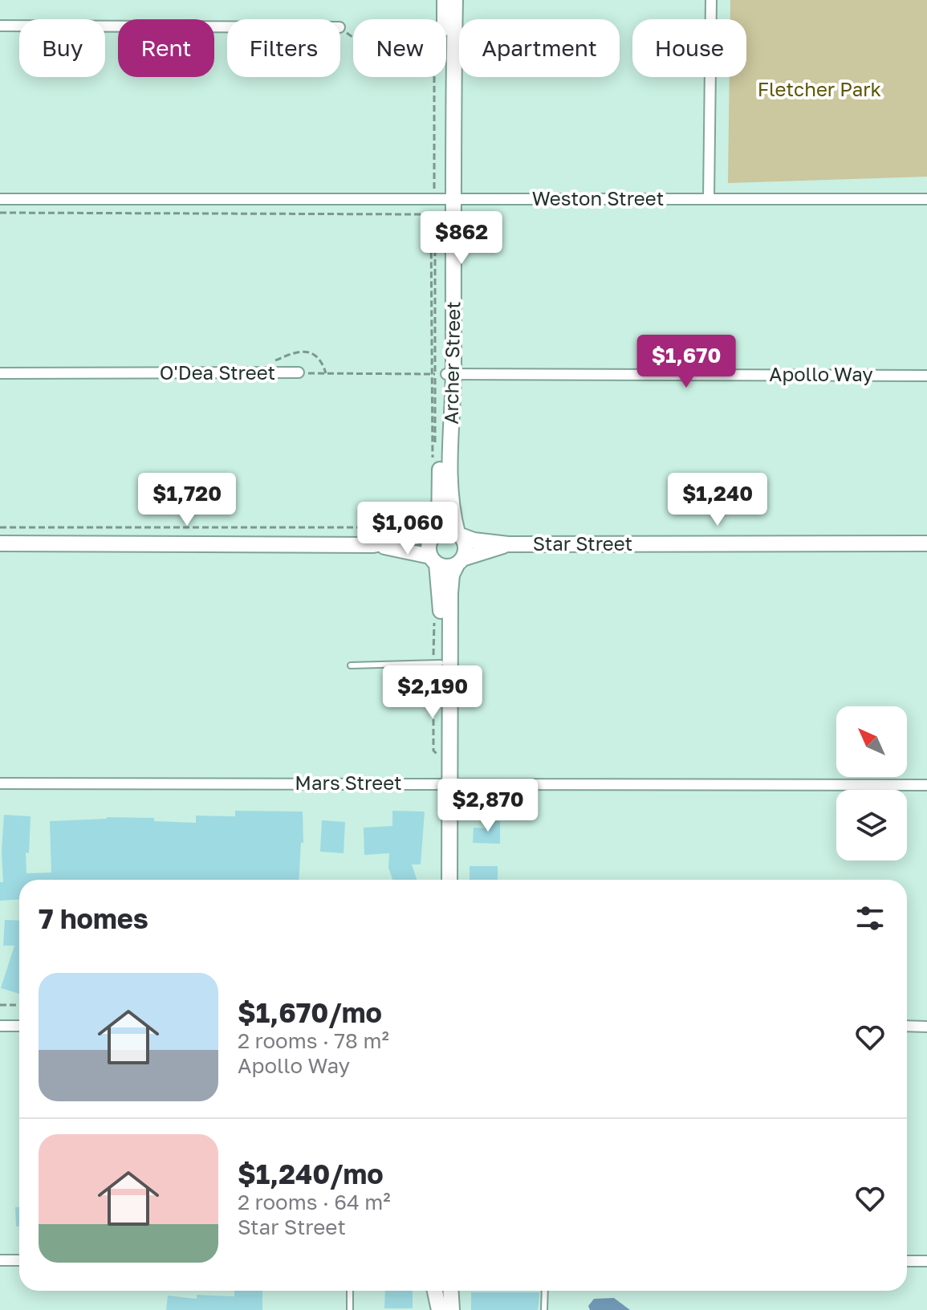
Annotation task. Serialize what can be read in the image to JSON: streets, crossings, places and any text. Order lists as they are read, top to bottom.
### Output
{
  "streets": {
    "main road": ["Archer Street", "Star Street"],
    "street": [
      "Weston Street",
      "O'Dea Street",
      "Apollo Way",
      "Mars Street"
    ]
  },
  "crossings": [
    ["Weston Street", "Archer Street"],
    ["Archer Street", "O'Dea Street"],
    ["Archer Street", "Apollo Way"],
    ["Archer Street", "Star Street"],
    ["O'Dea Street", "Apollo Way"]
  ],
  "parks": ["Fletcher Park"],
  "north": "top left",
  "page": {
    "chip": [
      "Buy",
      "Rent",
      "Filters",
      "New",
      "Apartment",
      "House"
    ],
    "price": [
      "$862",
      "$1,670",
      "$1,720",
      "$1,240",
      "$1,060",
      "$2,190",
      "$2,870"
    ],
    "heading": "7 homes",
    "list": [
      {
        "name": "$1,670/mo",
        "note": "2 rooms · 78 m² · Apollo Way"
      },
      {
        "name": "$1,240/mo",
        "note": "2 rooms · 64 m² · Star Street"
      }
    ]
  }
}
